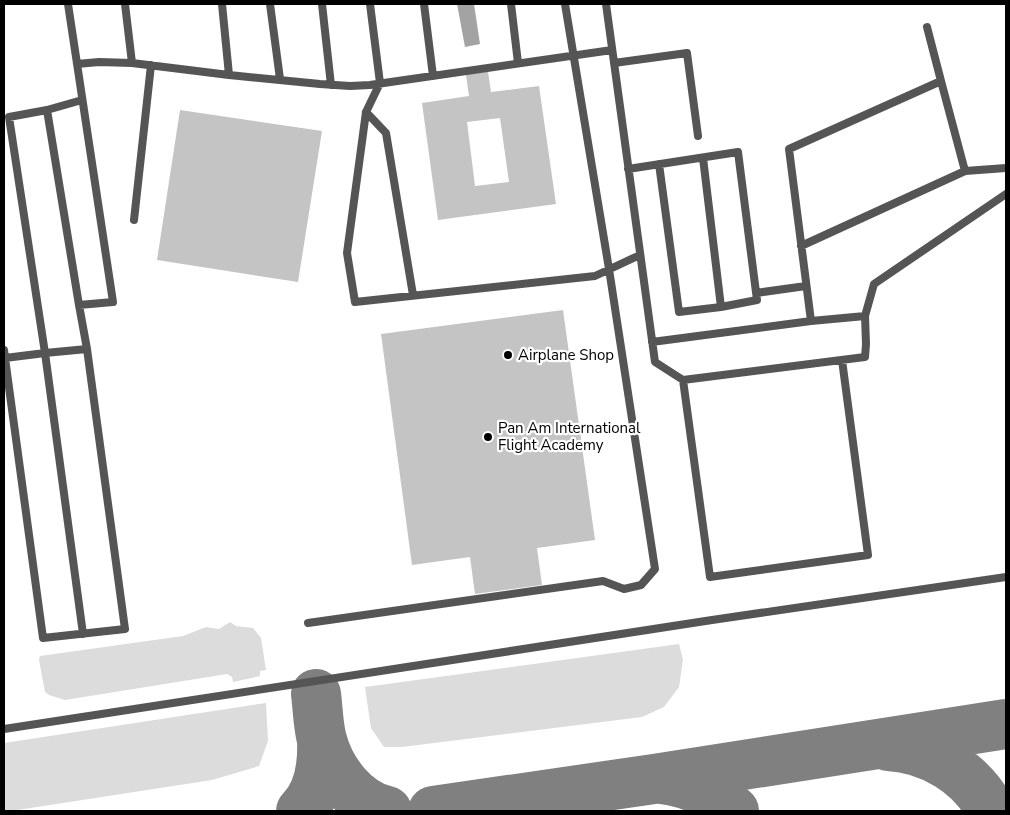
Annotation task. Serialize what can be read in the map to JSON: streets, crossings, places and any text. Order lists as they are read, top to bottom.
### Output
{
  "places": ["Airplane Shop", "Pan Am International Flight Academy"]
}
